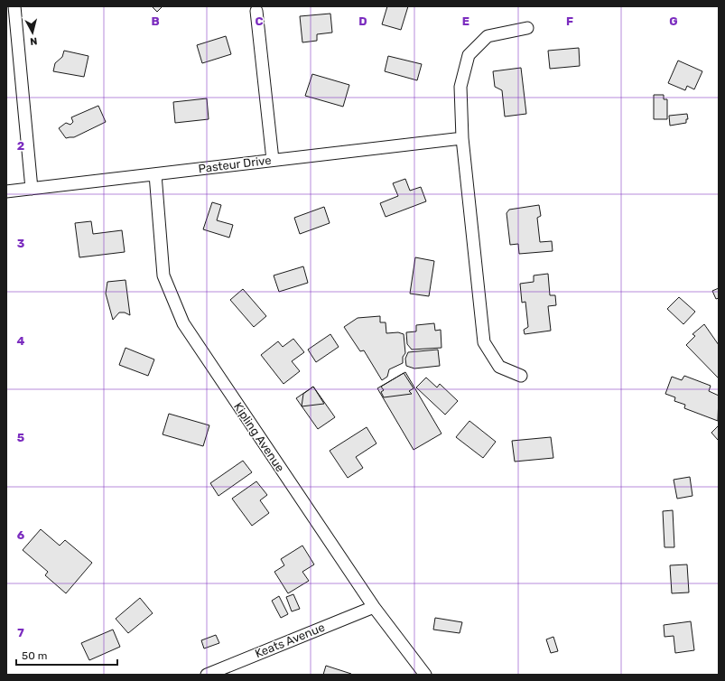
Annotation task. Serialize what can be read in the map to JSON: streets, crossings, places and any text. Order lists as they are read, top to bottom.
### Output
{
  "streets": {
    "street": ["Pasteur Drive", "Kipling Avenue", "Keats Avenue"]
  },
  "crossings": [
    ["Pasteur Drive", "Kipling Avenue"],
    ["Kipling Avenue", "Keats Avenue"]
  ],
  "scale_bar": "50 m",
  "north": "bottom",
  "grid": {
    "columns": [
      "B",
      "C",
      "D",
      "E",
      "F",
      "G"
    ],
    "rows": [
      "2",
      "3",
      "4",
      "5",
      "6",
      "7"
    ]
  }
}
